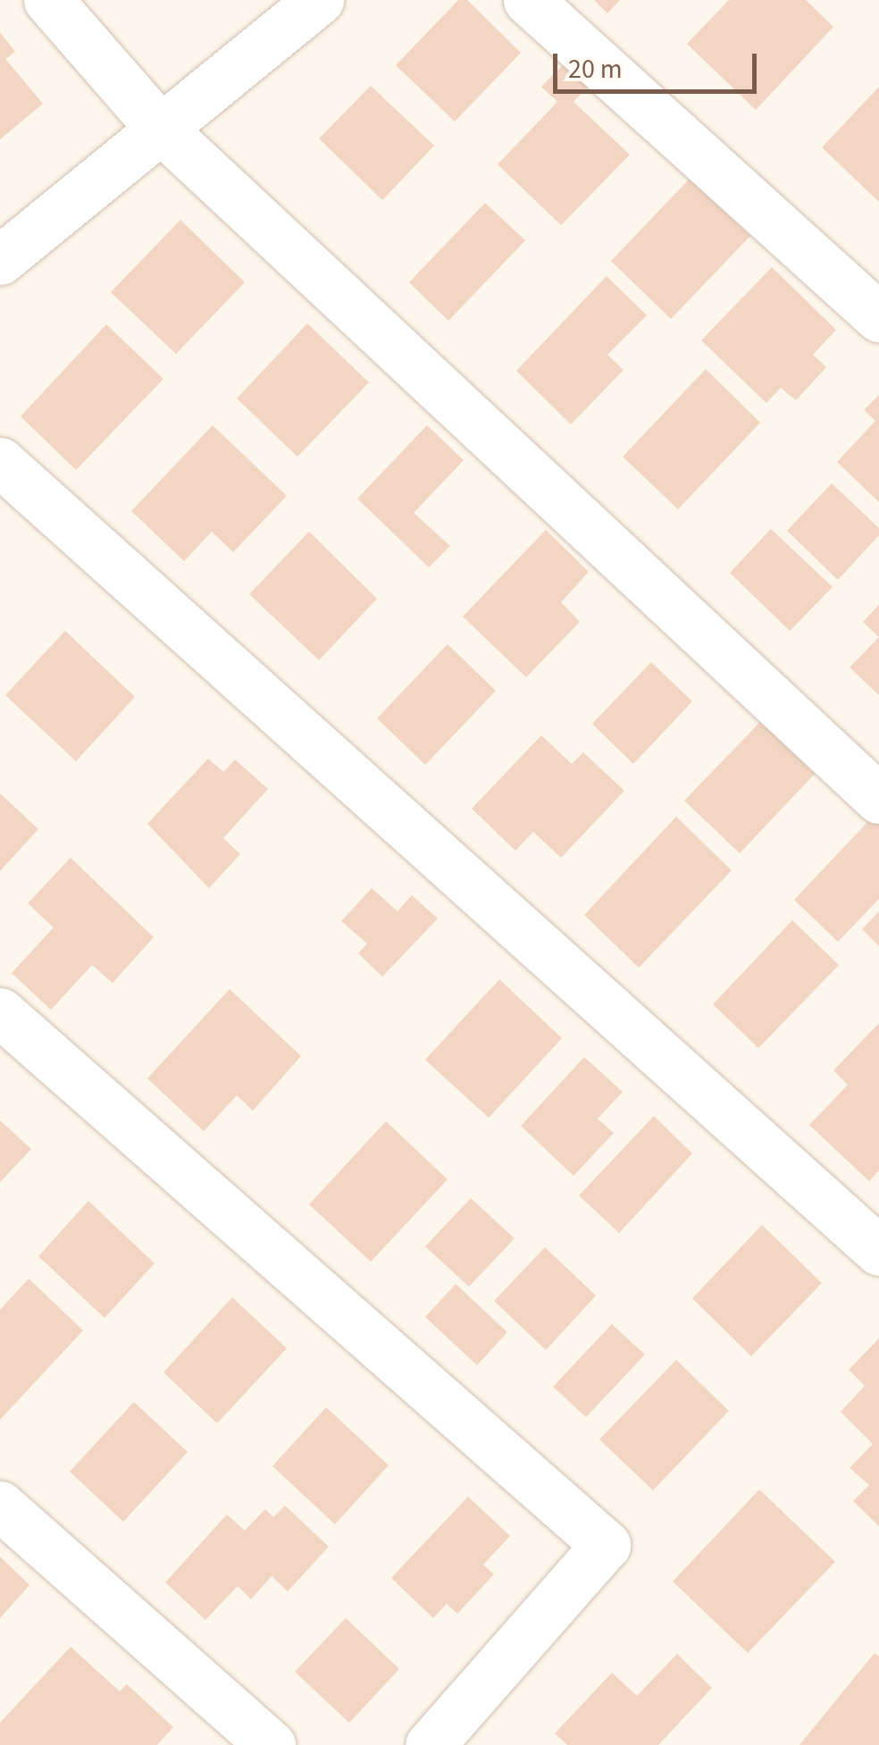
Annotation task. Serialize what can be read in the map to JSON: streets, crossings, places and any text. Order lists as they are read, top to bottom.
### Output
{
  "scale_bar": "20 m"
}
